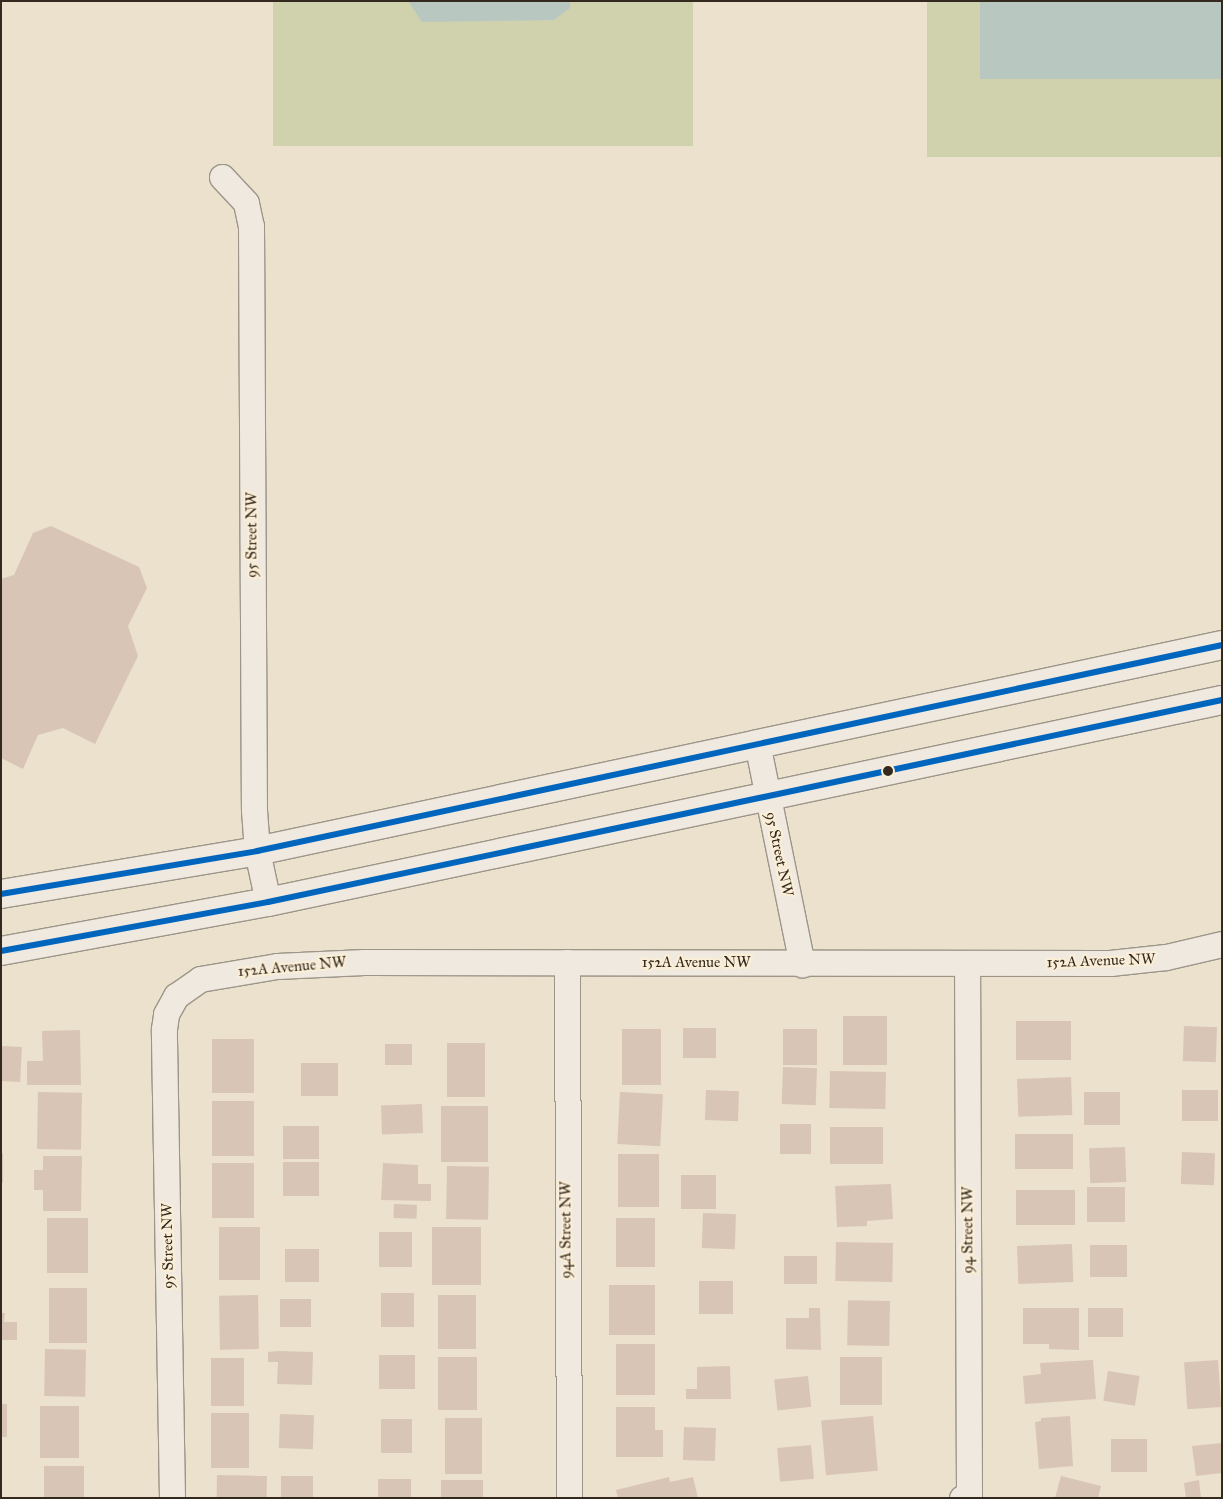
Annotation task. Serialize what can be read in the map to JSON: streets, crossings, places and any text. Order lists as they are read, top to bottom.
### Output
{
  "streets": {
    "street": [
      "95 Street NW",
      "152A Avenue NW",
      "94A Street NW",
      "94 Street NW"
    ]
  },
  "crossings": [
    ["95 Street NW", "152A Avenue NW"],
    ["152A Avenue NW", "94A Street NW"],
    ["152A Avenue NW", "94 Street NW"]
  ]
}
